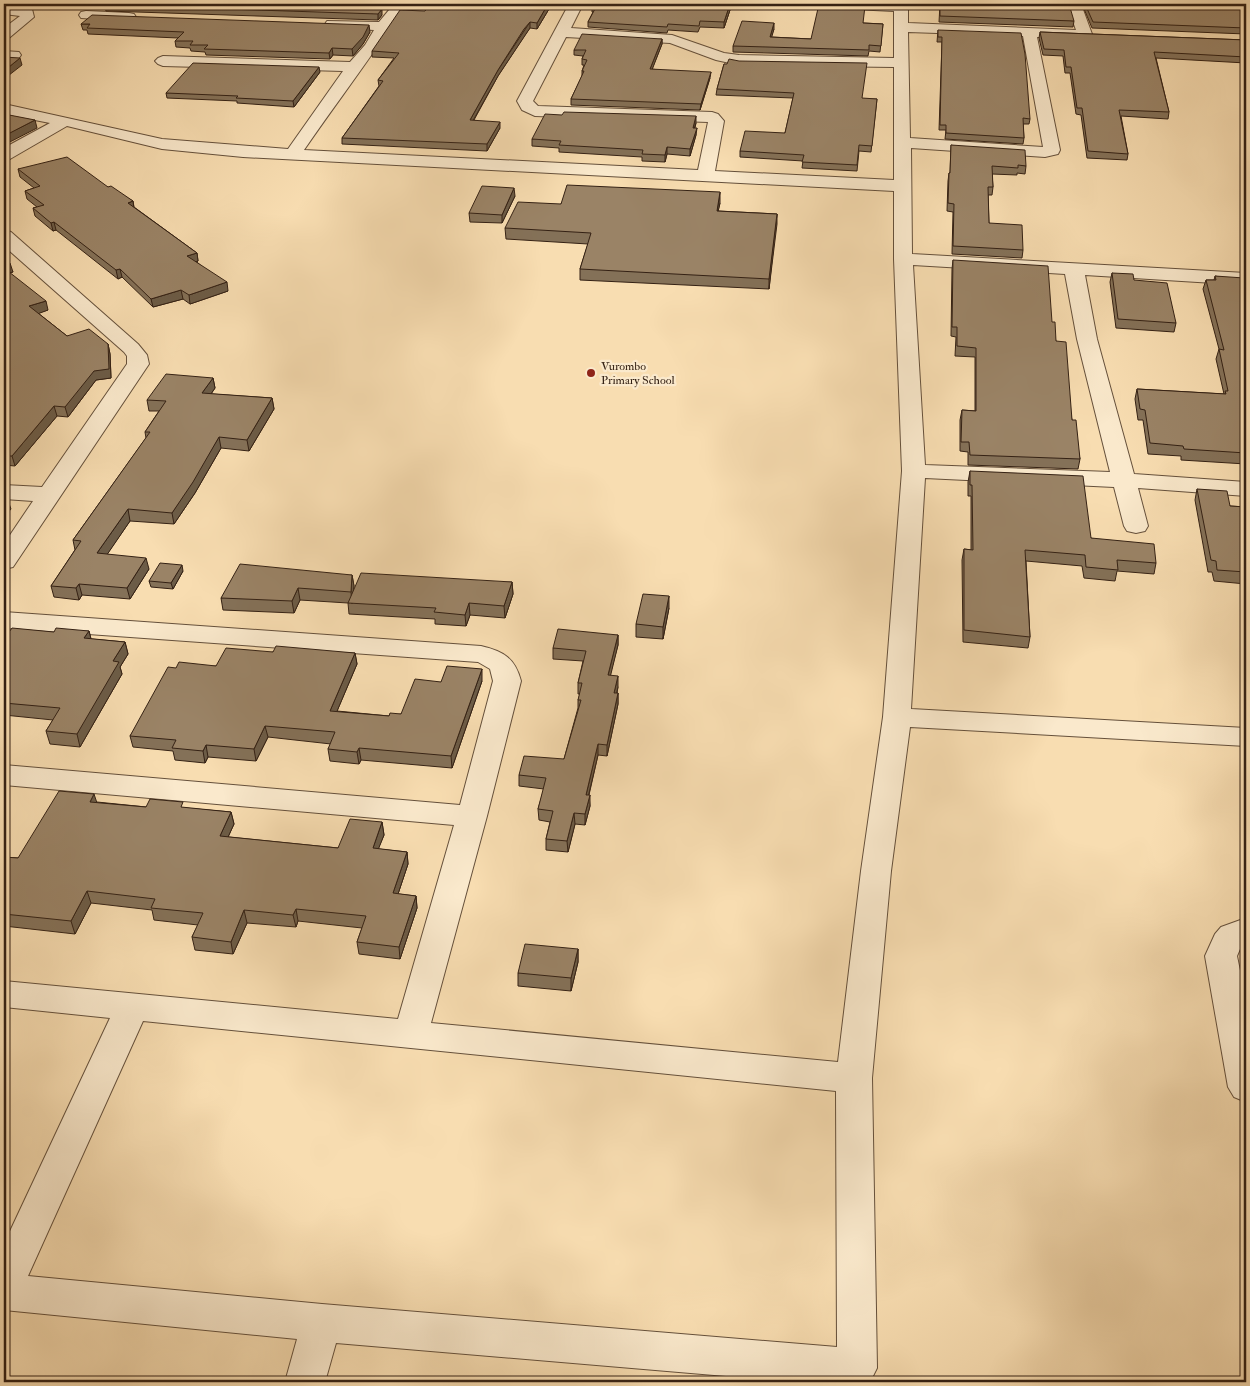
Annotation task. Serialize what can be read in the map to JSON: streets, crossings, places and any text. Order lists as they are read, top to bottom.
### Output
{
  "places": ["Vurombo Primary School"]
}
